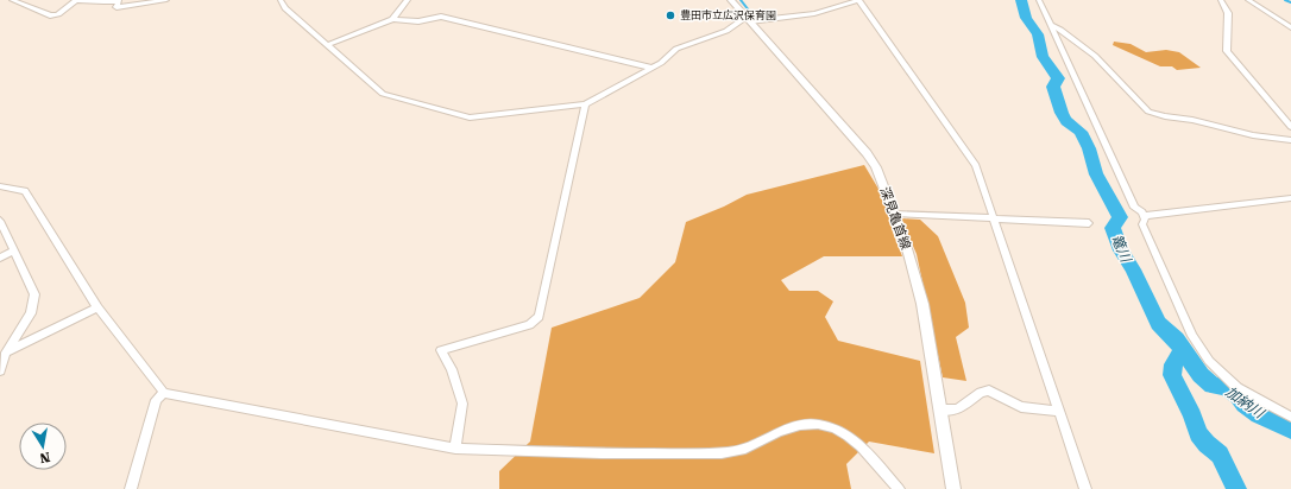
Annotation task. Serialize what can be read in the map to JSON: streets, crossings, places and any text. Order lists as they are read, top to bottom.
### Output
{
  "streets": {
    "main road": ["深見亀首線"]
  },
  "water": ["篭川", "加納川"],
  "places": ["豊田市立広沢保育園"],
  "north": "bottom"
}
